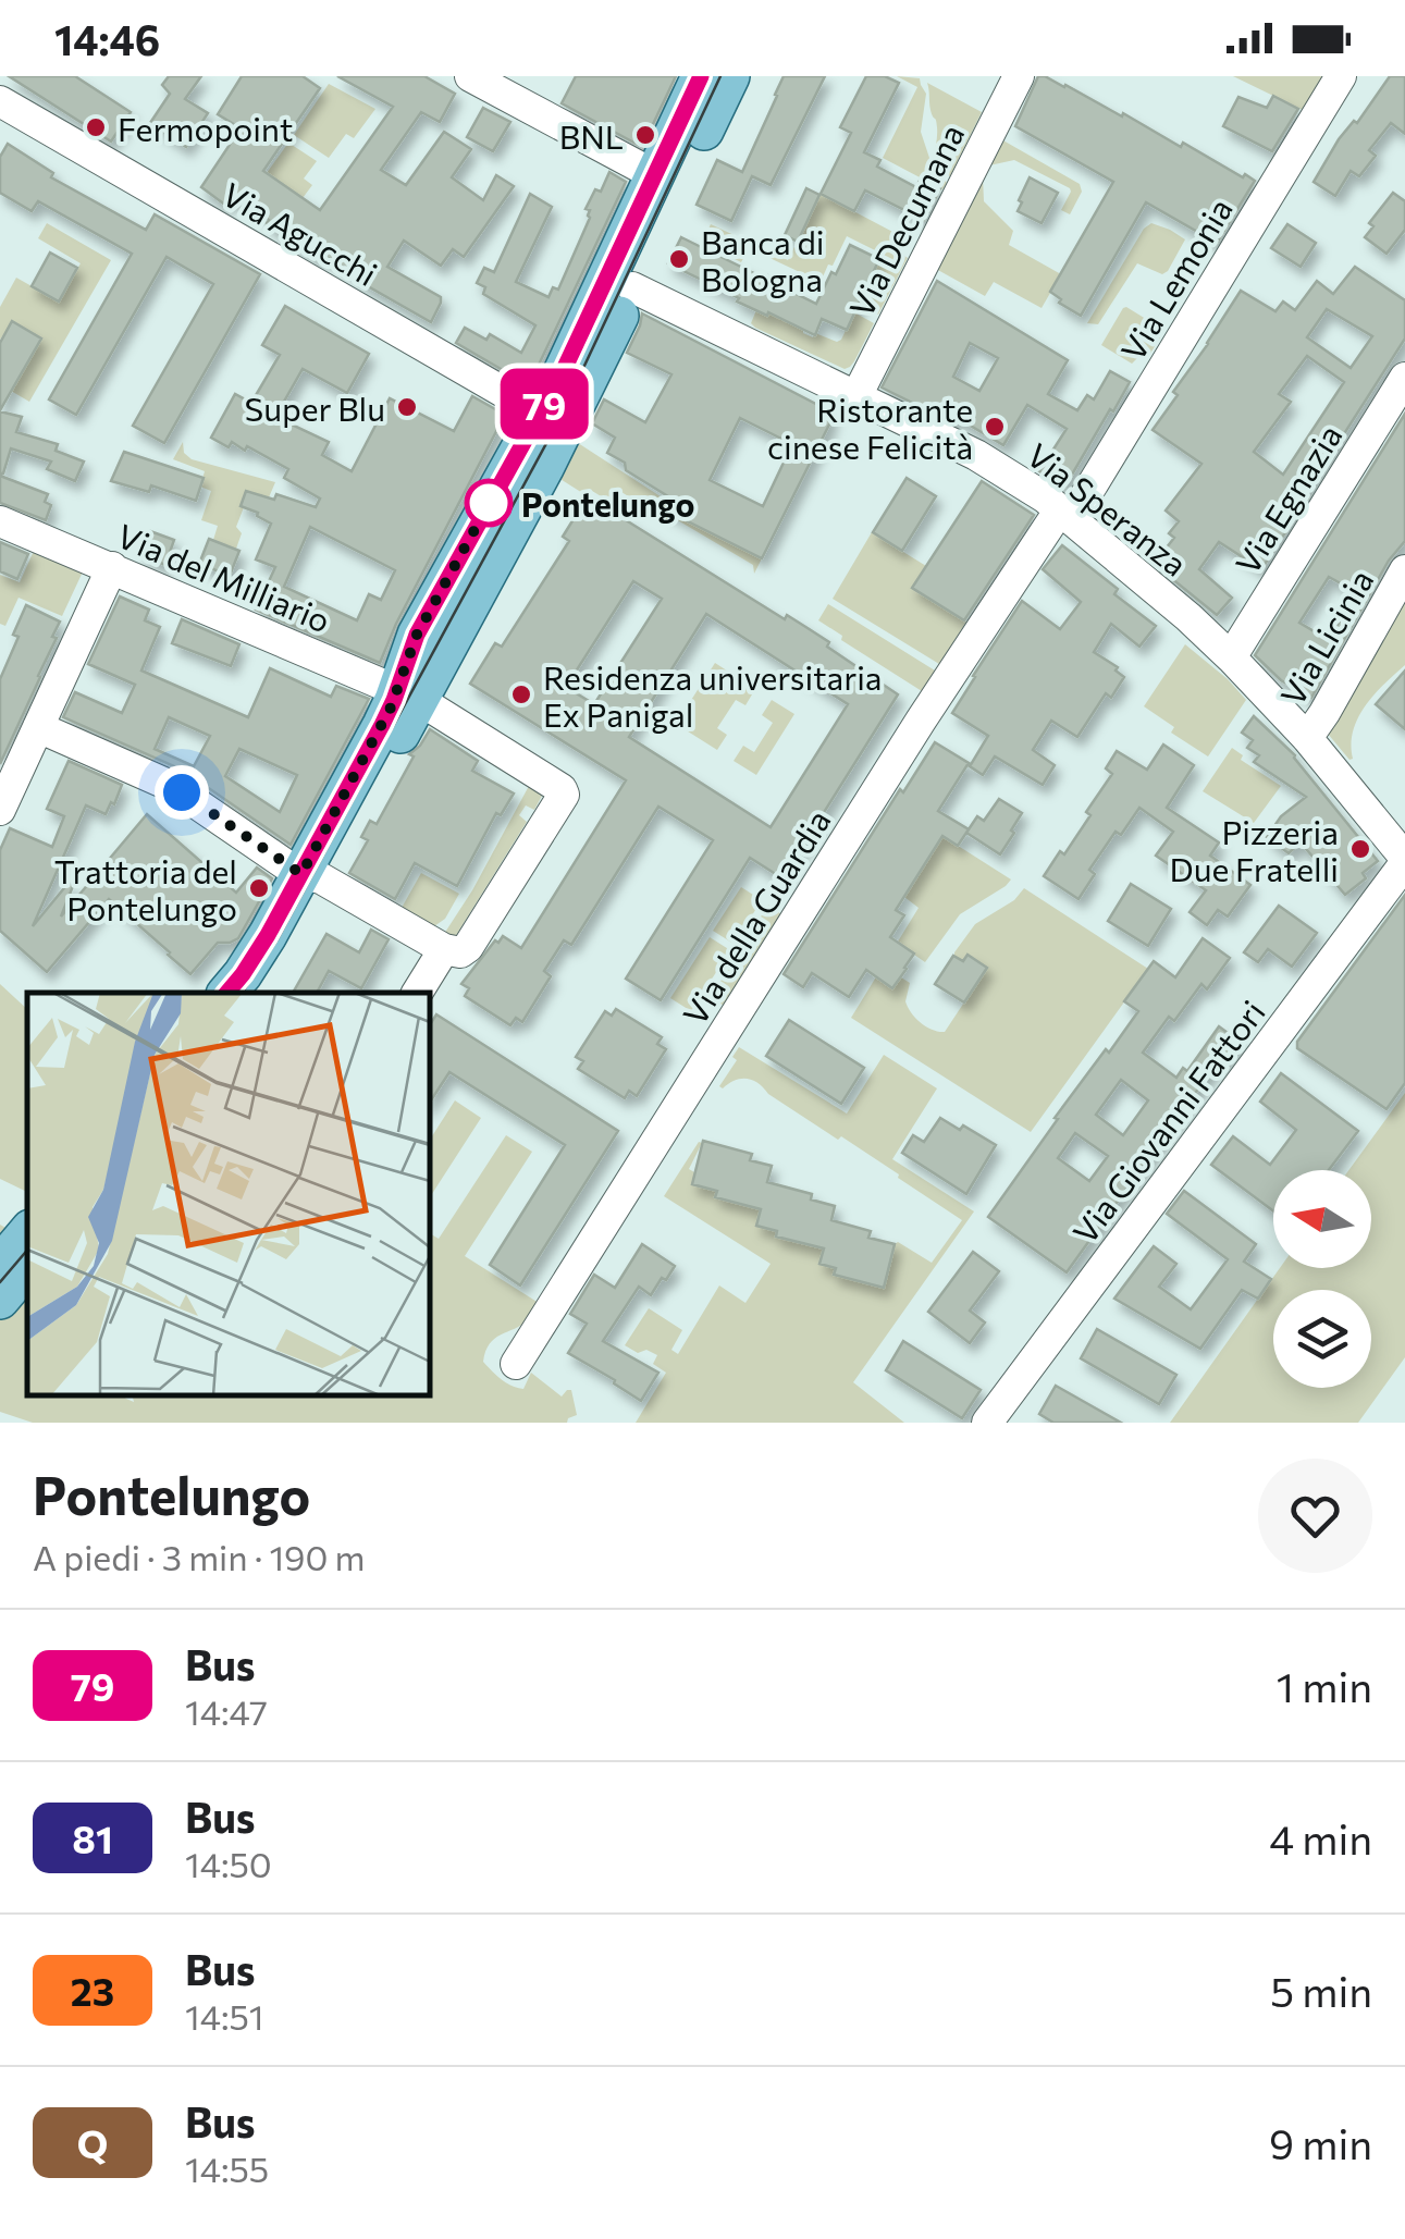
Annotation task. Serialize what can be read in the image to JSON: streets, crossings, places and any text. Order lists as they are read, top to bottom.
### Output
{
  "streets": {
    "street": [
      "Via Decumana",
      "Via Agucchi",
      "Via Lemonia",
      "Via Egnazia",
      "Via Speranza",
      "Via del Milliario",
      "Via Licinia",
      "Via della Guardia",
      "Via Giovanni Fattori"
    ]
  },
  "crossings": [
    ["Via Decumana", "Via Speranza"],
    ["Via Lemonia", "Via Speranza"],
    ["Via Lemonia", "Via della Guardia"],
    ["Via Egnazia", "Via Speranza"],
    ["Via Speranza", "Via Licinia"],
    ["Via Speranza", "Via della Guardia"],
    ["Via Speranza", "Via Giovanni Fattori"]
  ],
  "places": [
    "Fermopoint",
    "BNL",
    "Banca di Bologna",
    "Super Blu",
    "Ristorante cinese Felicità",
    "Pontelungo",
    "Residenza universitaria Ex Panigal",
    "Pizzeria Due Fratelli",
    "Trattoria del Pontelungo"
  ],
  "lines": ["bus line 79"],
  "north": "left",
  "page": {
    "status": "14:46",
    "on_map": "79",
    "heading": ["Pontelungo", "A piedi · 3 min · 190 m"],
    "list": [
      {
        "mark": "79",
        "name": "Bus",
        "note": "14:47",
        "value": "1 min"
      },
      {
        "mark": "81",
        "name": "Bus",
        "note": "14:50",
        "value": "4 min"
      },
      {
        "mark": "23",
        "name": "Bus",
        "note": "14:51",
        "value": "5 min"
      },
      {
        "mark": "Q",
        "name": "Bus",
        "note": "14:55",
        "value": "9 min"
      }
    ]
  }
}
